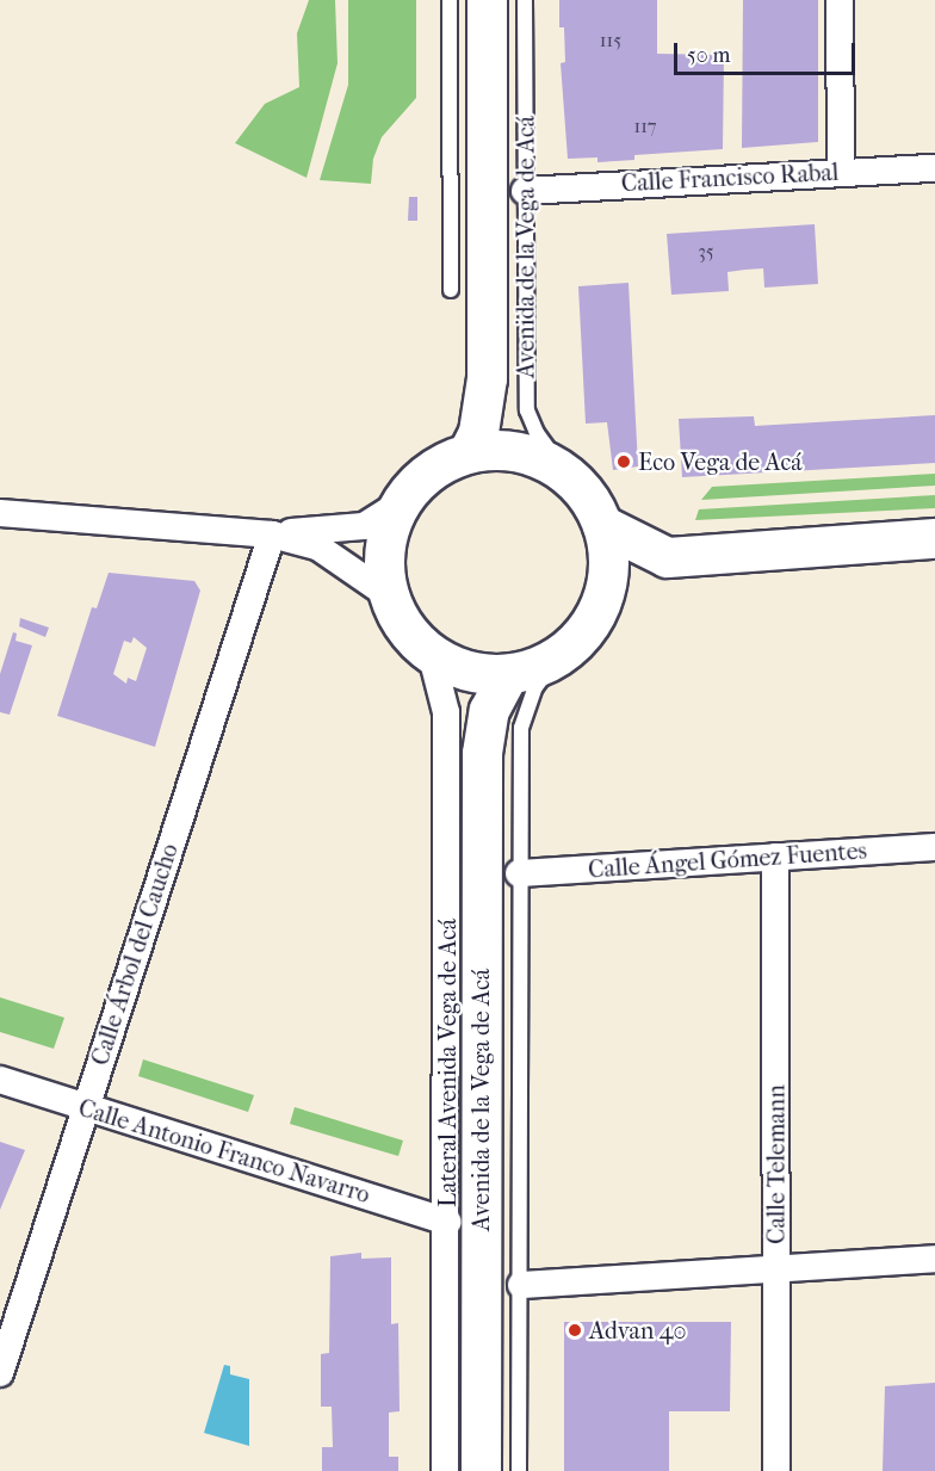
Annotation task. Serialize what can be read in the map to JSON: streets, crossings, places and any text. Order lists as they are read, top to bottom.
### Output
{
  "streets": {
    "main road": ["Avenida de la Vega de Acá"],
    "street": [
      "Calle Francisco Rabal",
      "Calle Ángel Gómez Fuentes",
      "Calle Árbol del Caucho",
      "Lateral Avenida Vega de Acá",
      "Calle Antonio Franco Navarro",
      "Calle Telemann"
    ]
  },
  "crossings": [
    ["Calle Francisco Rabal", "Avenida de la Vega de Acá"],
    ["Avenida de la Vega de Acá", "Lateral Avenida Vega de Acá"],
    ["Calle Ángel Gómez Fuentes", "Calle Telemann"],
    ["Calle Árbol del Caucho", "Calle Antonio Franco Navarro"],
    ["Lateral Avenida Vega de Acá", "Calle Antonio Franco Navarro"]
  ],
  "places": ["Eco Vega de Acá", "Advan 40"],
  "house_numbers": ["115", "117", "35"],
  "scale_bar": "50 m"
}
